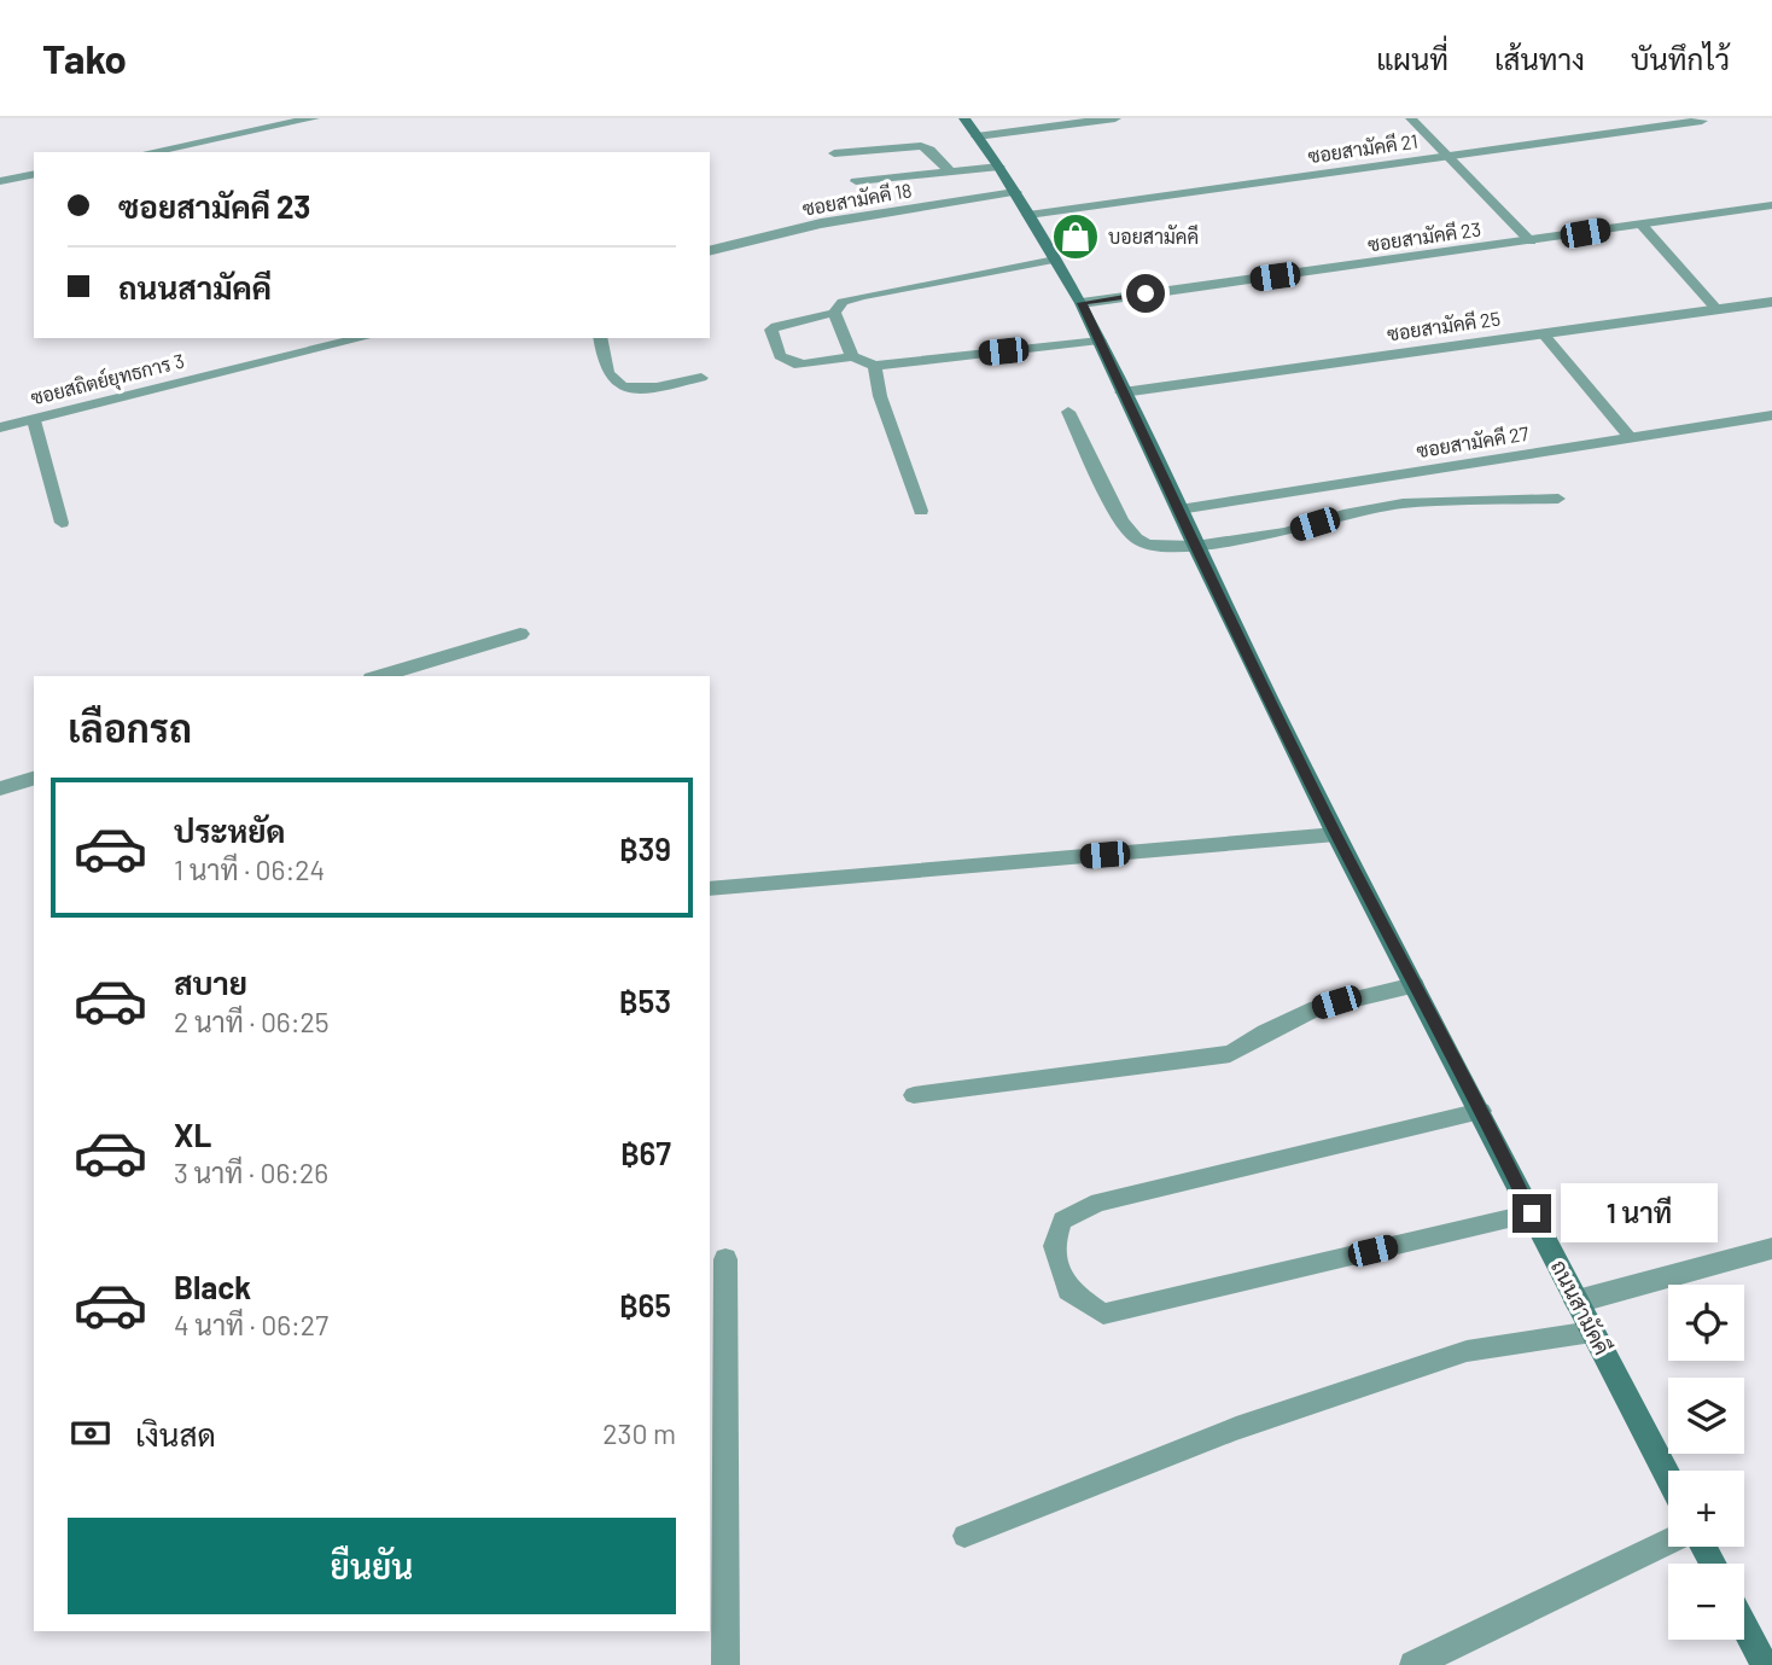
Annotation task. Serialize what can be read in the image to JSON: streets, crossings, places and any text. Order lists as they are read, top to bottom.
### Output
{
  "streets": {
    "main road": ["ถนนสามัคคี"],
    "street": [
      "ซอยสามัคคี 21",
      "ซอยสามัคคี 18",
      "ซอยสามัคคี 23",
      "ซอยสามัคคี 25",
      "ซอยสถิตย์ยุทธการ 3",
      "ซอยสามัคคี 27"
    ]
  },
  "crossings": [
    ["ซอยสามัคคี 21", "ถนนสามัคคี"],
    ["ซอยสามัคคี 18", "ถนนสามัคคี"],
    ["ซอยสามัคคี 23", "ถนนสามัคคี"],
    ["ซอยสามัคคี 25", "ถนนสามัคคี"],
    ["ซอยสามัคคี 27", "ถนนสามัคคี"]
  ],
  "places": {
    "shop": ["บอยสามัคคี"]
  },
  "page": {
    "header": "Tako",
    "nav": ["แผนที่", "เส้นทาง", "บันทึกไว้"],
    "banner": ["ซอยสามัคคี 23", "ถนนสามัคคี"],
    "heading": "เลือกรถ",
    "list": [
      {
        "name": "ประหยัด",
        "note": "1 นาที · 06:24",
        "value": "฿39"
      },
      {
        "name": "สบาย",
        "note": "2 นาที · 06:25",
        "value": "฿53"
      },
      {
        "name": "XL",
        "note": "3 นาที · 06:26",
        "value": "฿67"
      },
      {
        "name": "Black",
        "note": "4 นาที · 06:27",
        "value": "฿65"
      }
    ],
    "bubble": "1 นาที",
    "map_buttons": ["+", "−"],
    "pay": ["เงินสด", "230 m"],
    "buttons": "ยืนยัน"
  }
}
